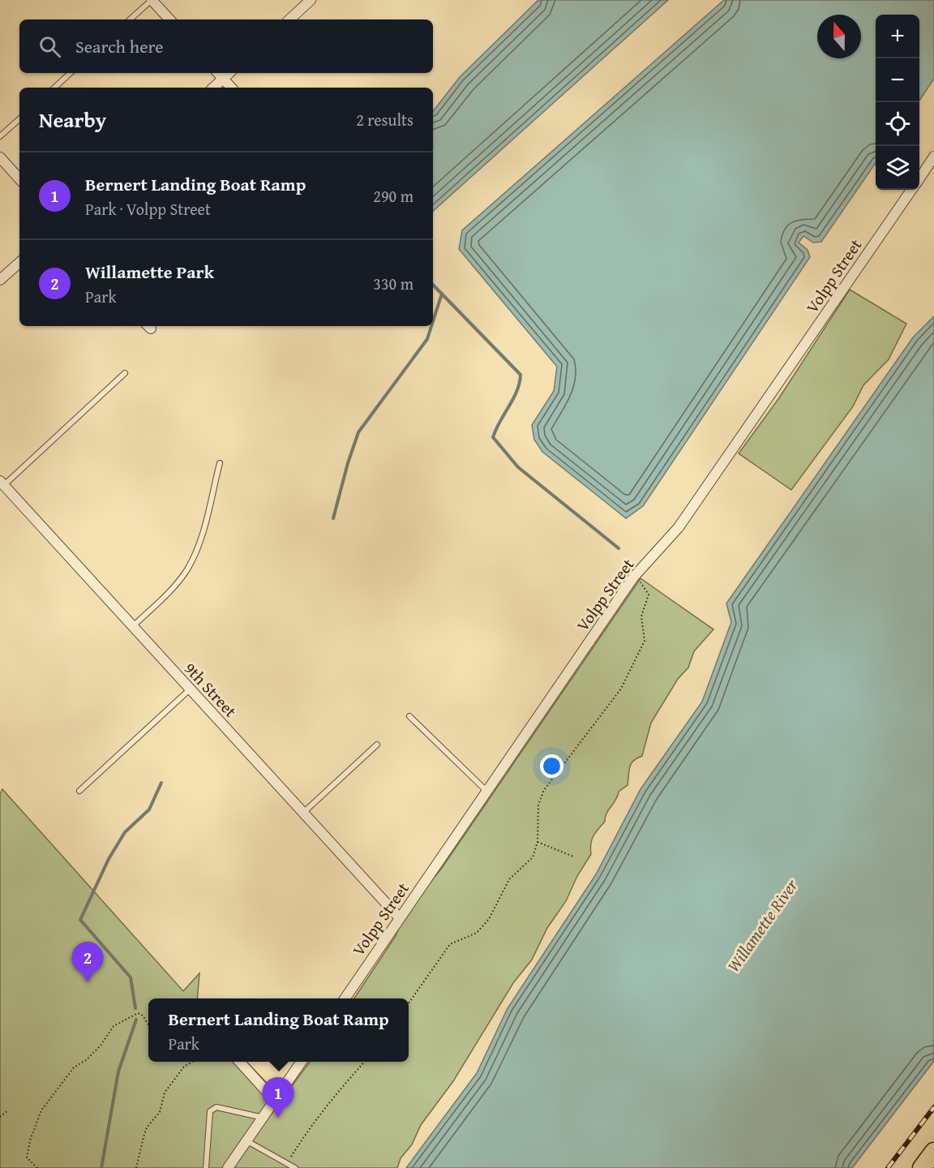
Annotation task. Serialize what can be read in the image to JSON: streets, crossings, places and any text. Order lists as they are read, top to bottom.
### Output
{
  "streets": {
    "street": ["Volpp Street", "9th Street"]
  },
  "crossings": [
    ["Volpp Street", "9th Street"]
  ],
  "water": ["Willamette River"],
  "north": "top",
  "page": {
    "map_buttons": ["+", "−"],
    "search": "Search here",
    "heading": ["Nearby", "2 results"],
    "list": [
      {
        "mark": "1",
        "name": "Bernert Landing Boat Ramp",
        "note": "Park · Volpp Street",
        "value": "290 m"
      },
      {
        "mark": "2",
        "name": "Willamette Park",
        "note": "Park",
        "value": "330 m"
      }
    ],
    "pins": ["2", "1"],
    "popup": ["Bernert Landing Boat Ramp", "Park"]
  }
}
